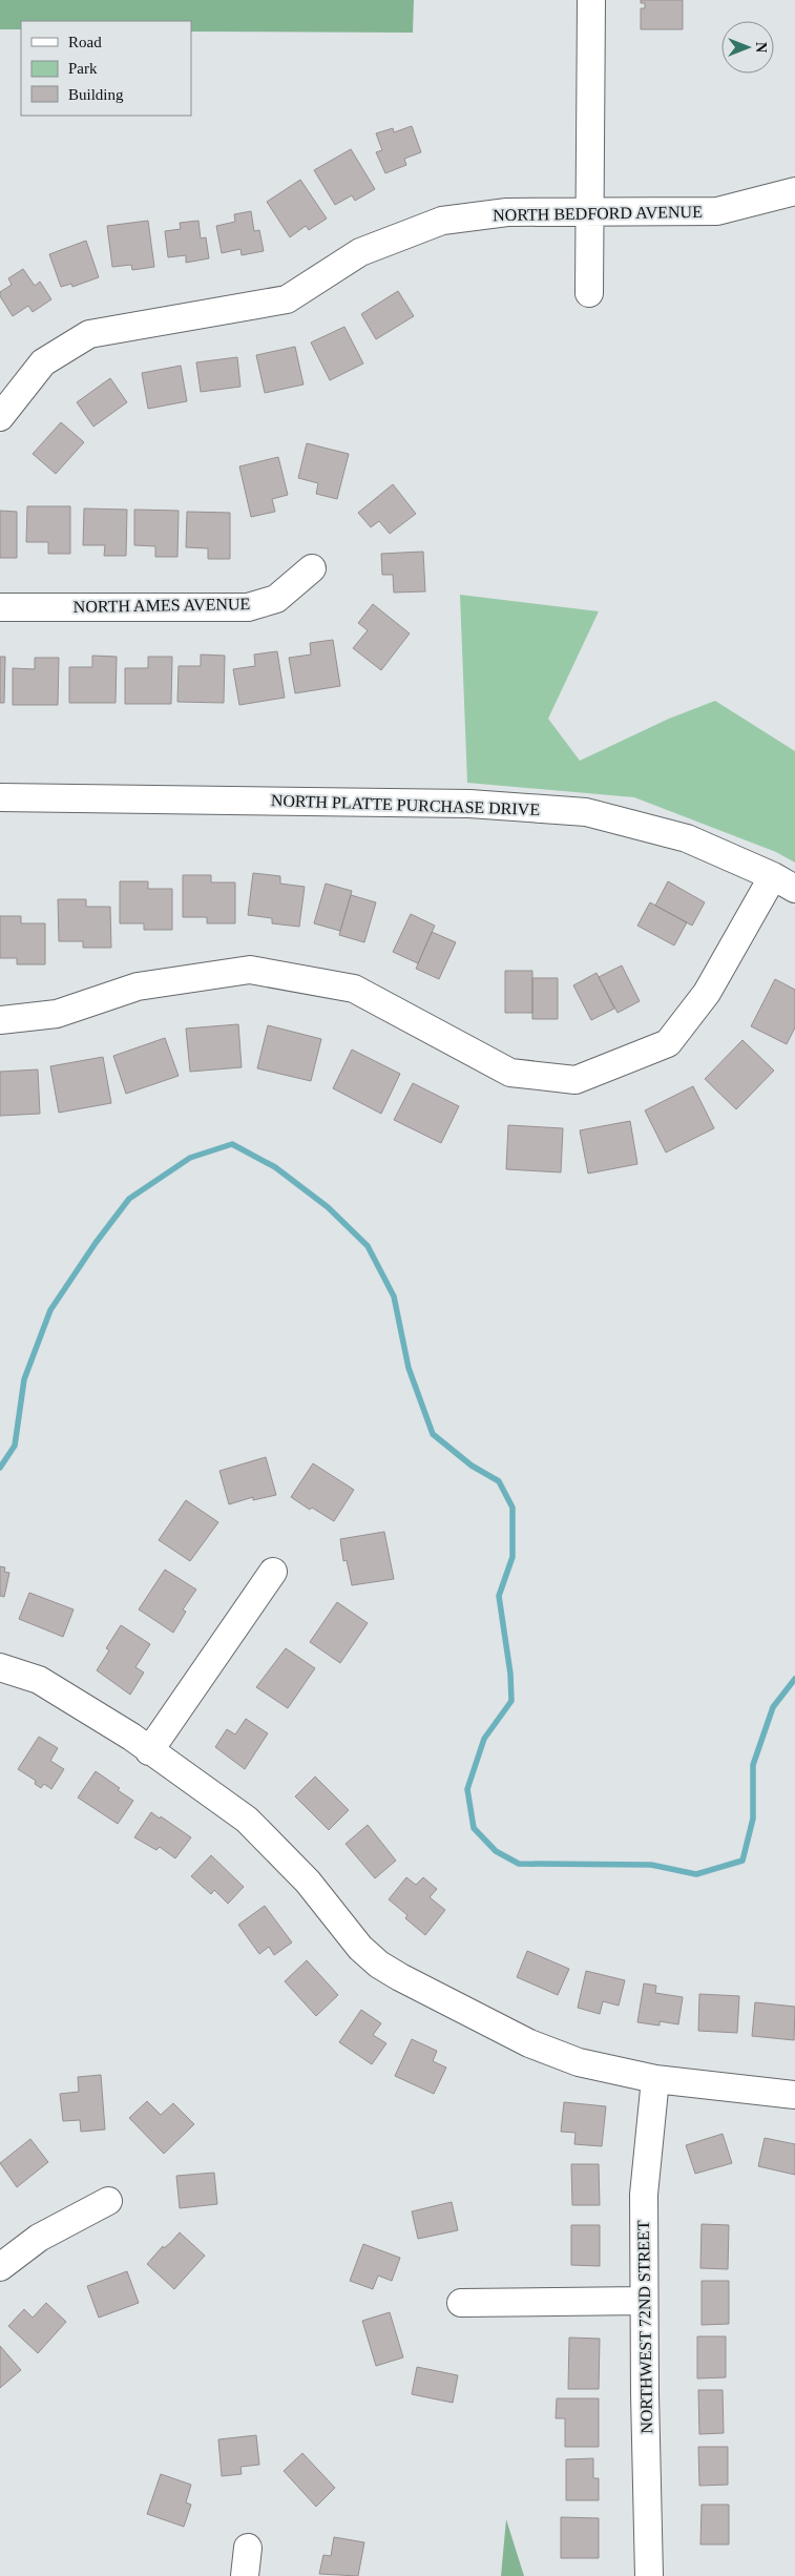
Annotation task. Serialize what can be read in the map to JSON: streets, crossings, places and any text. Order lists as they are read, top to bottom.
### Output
{
  "streets": {
    "street": [
      "NORTH BEDFORD AVENUE",
      "NORTH AMES AVENUE",
      "NORTH PLATTE PURCHASE DRIVE",
      "NORTHWEST 72ND STREET"
    ]
  },
  "legend": ["Road", "Park", "Building"],
  "north": "right"
}
